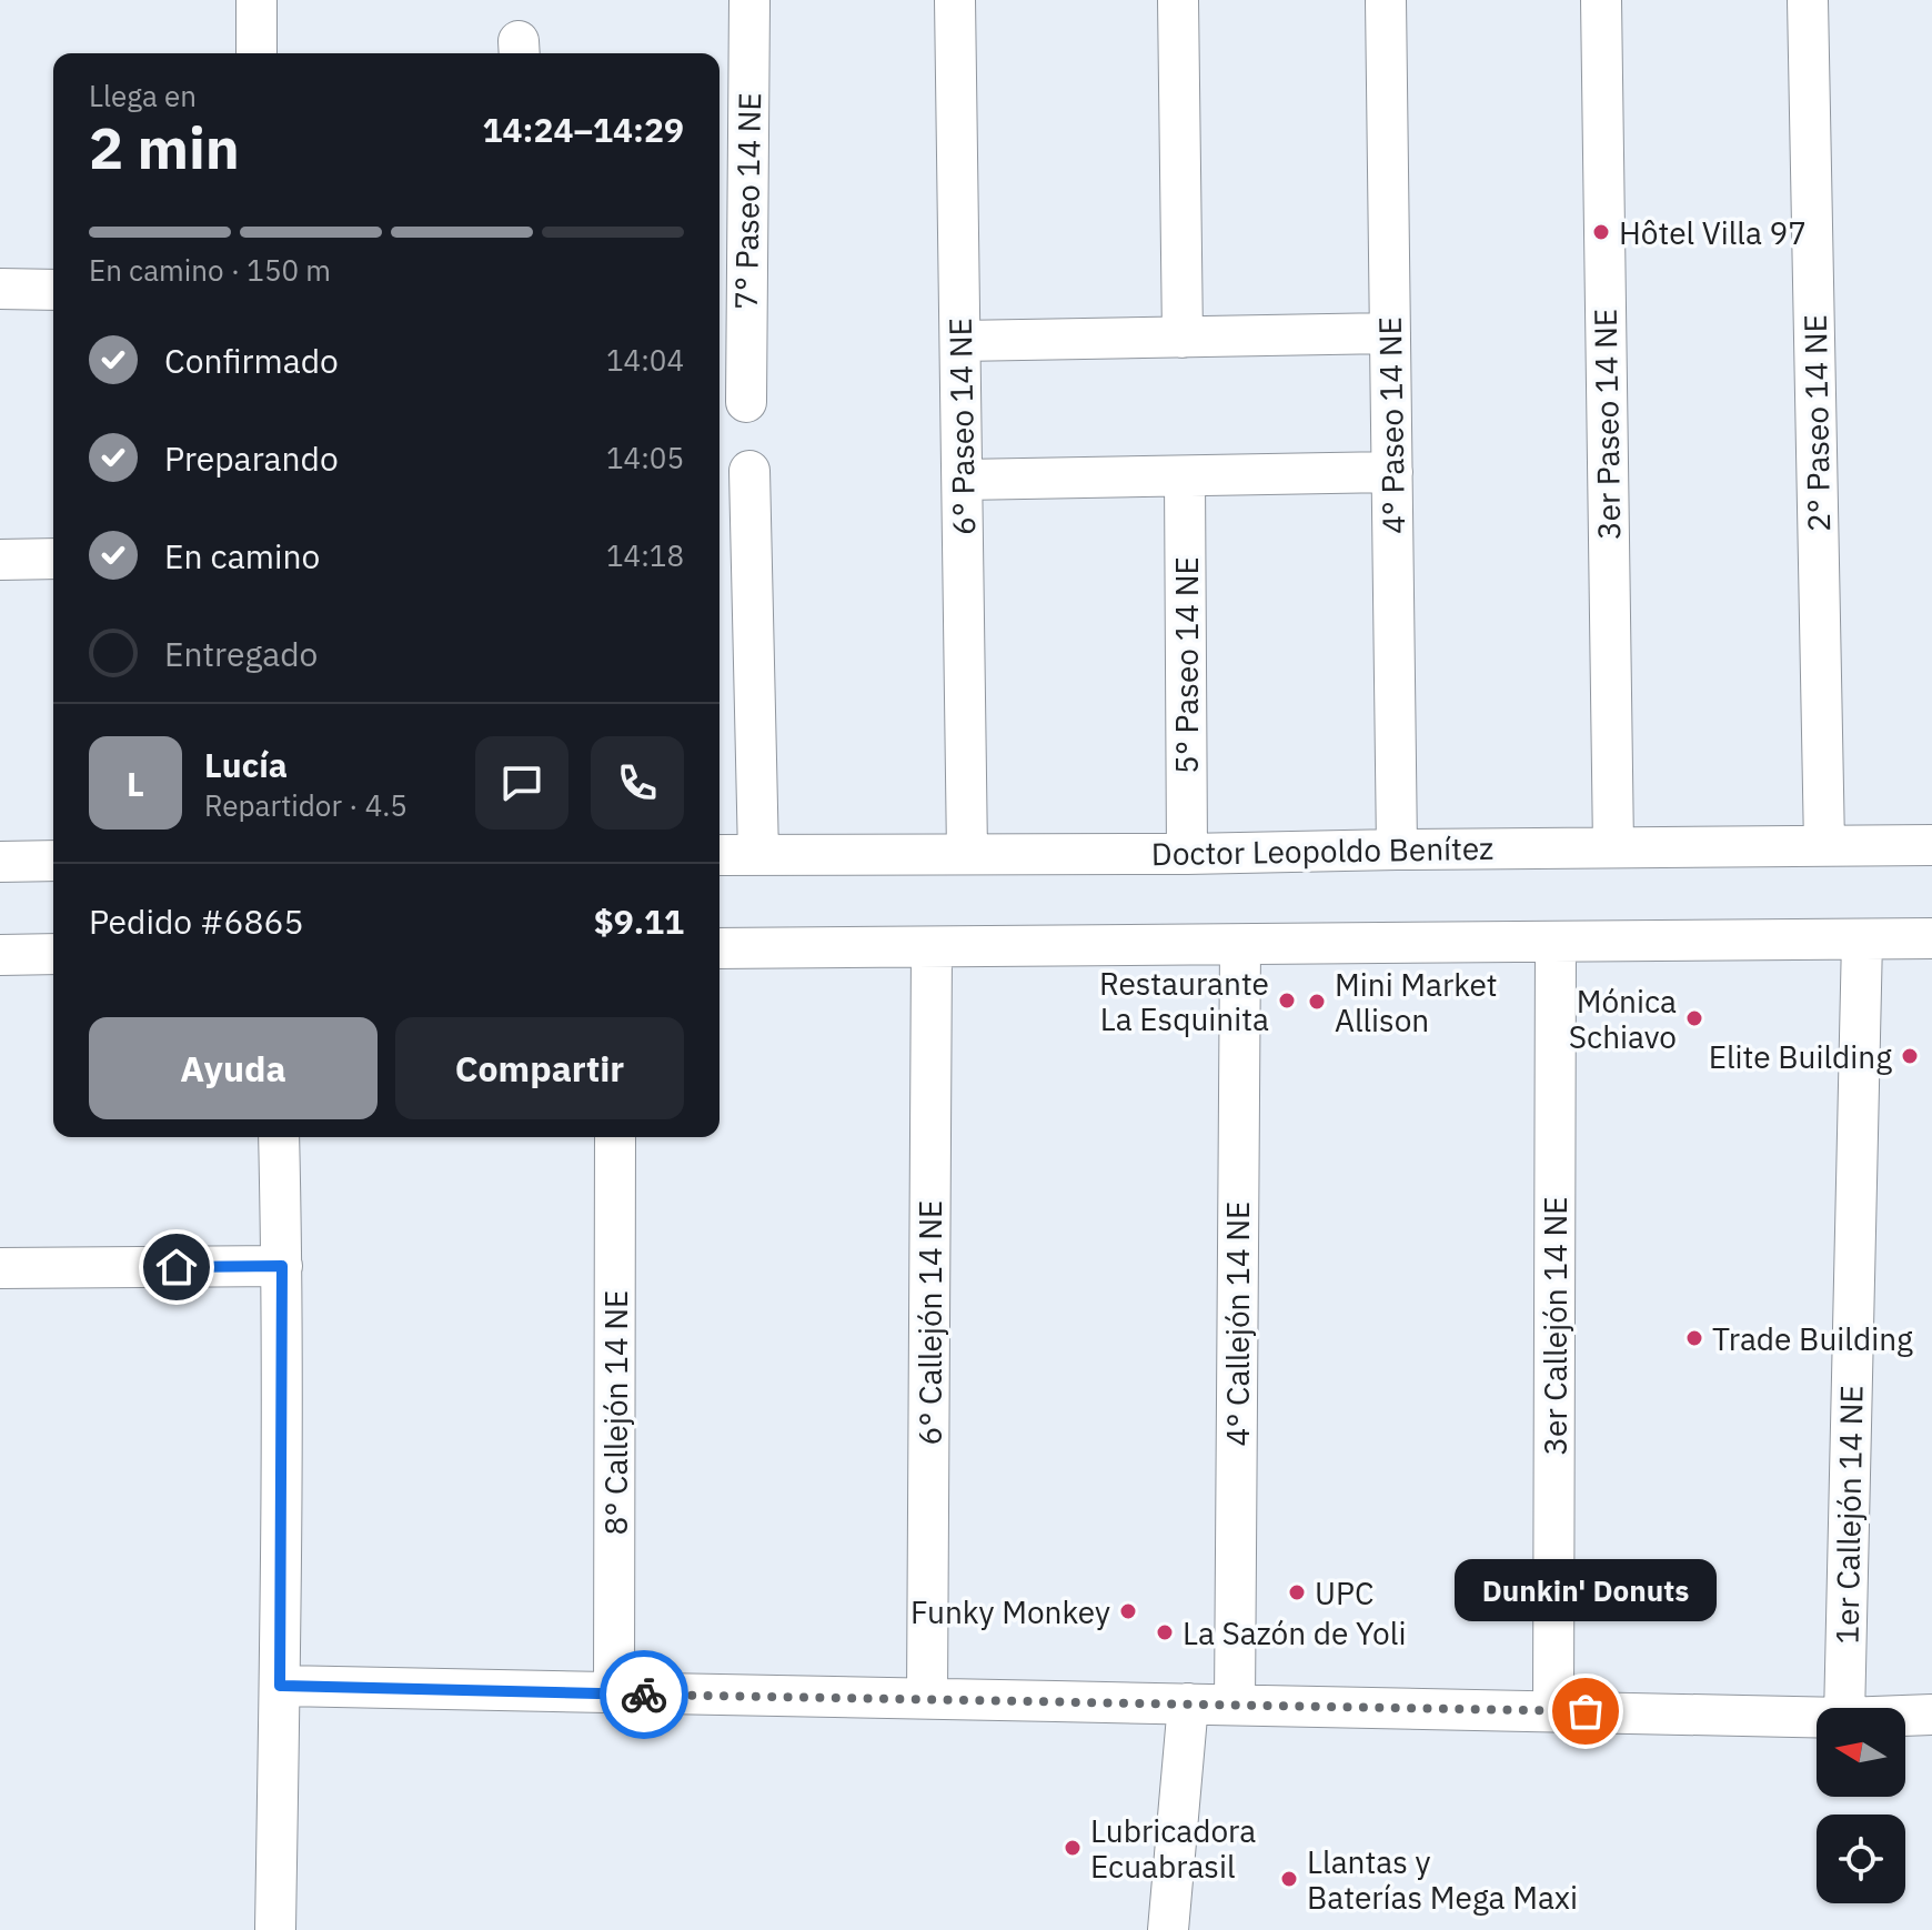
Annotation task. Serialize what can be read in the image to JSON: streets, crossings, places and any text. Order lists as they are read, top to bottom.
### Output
{
  "streets": {
    "street": [
      "7° Paseo 14 NE",
      "2° Paseo 14 NE",
      "3er Paseo 14 NE",
      "4° Paseo 14 NE",
      "6° Paseo 14 NE",
      "5° Paseo 14 NE",
      "Doctor Leopoldo Benítez",
      "6° Callejón 14 NE",
      "4° Callejón 14 NE",
      "3er Callejón 14 NE",
      "8° Callejón 14 NE",
      "1er Callejón 14 NE"
    ]
  },
  "crossings": [
    ["2° Paseo 14 NE", "Doctor Leopoldo Benítez"],
    ["3er Paseo 14 NE", "Doctor Leopoldo Benítez"],
    ["4° Paseo 14 NE", "Doctor Leopoldo Benítez"],
    ["6° Paseo 14 NE", "Doctor Leopoldo Benítez"],
    ["5° Paseo 14 NE", "Doctor Leopoldo Benítez"]
  ],
  "places": [
    "Hôtel Villa 97",
    "Restaurante La Esquinita",
    "Mini Market Allison",
    "Mónica Schiavo",
    "Elite Building",
    "Trade Building",
    "UPC",
    "Funky Monkey",
    "La Sazón de Yoli",
    "Dunkin' Donuts",
    "Lubricadora Ecuabrasil",
    "Llantas y Baterías Mega Maxi"
  ],
  "north": "left",
  "page": {
    "heading": ["2 min", "Llega en", "14:24–14:29"],
    "panel": [
      "Lucía",
      "Repartidor · 4.5",
      "Pedido #6865",
      "$9.11"
    ],
    "bar": "En camino · 150 m",
    "list": [
      ["Confirmado", "14:04"],
      ["Preparando", "14:05"],
      ["En camino", "14:18"],
      "Entregado"
    ],
    "round": "L",
    "buttons": ["Ayuda", "Compartir"],
    "bubble": "Dunkin' Donuts"
  }
}
